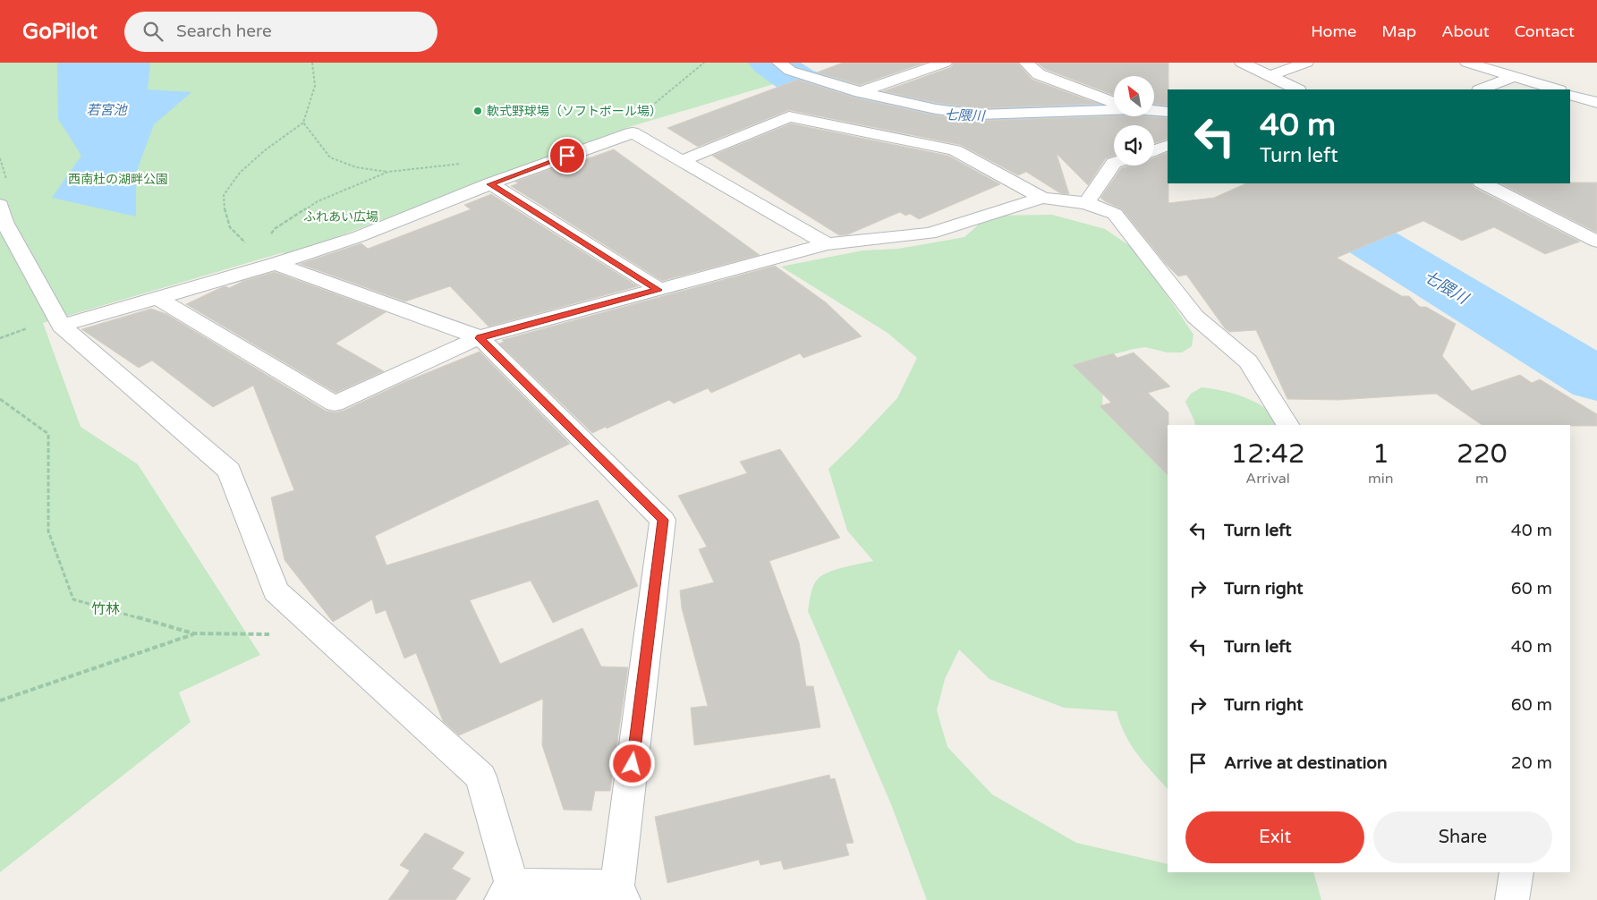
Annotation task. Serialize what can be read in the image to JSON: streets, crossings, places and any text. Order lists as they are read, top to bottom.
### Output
{
  "water": ["若宮池", "七隈川"],
  "parks": ["西南杜の湖畔公園", "ふれあい広場", "竹林"],
  "places": ["軟式野球場（ソフトボール場）"],
  "north": "top left",
  "page": {
    "header": "GoPilot",
    "search": "Search here",
    "nav": [
      "Home",
      "Map",
      "About",
      "Contact"
    ],
    "turn": ["40 m", "Turn left"],
    "eta": [
      "12:42",
      "Arrival",
      "1",
      "min",
      "220",
      "m"
    ],
    "list": [
      {
        "name": "Turn left",
        "value": "40 m"
      },
      {
        "name": "Turn right",
        "value": "60 m"
      },
      {
        "name": "Turn left",
        "value": "40 m"
      },
      {
        "name": "Turn right",
        "value": "60 m"
      },
      {
        "name": "Arrive at destination",
        "value": "20 m"
      }
    ],
    "buttons": ["Exit", "Share"]
  }
}
